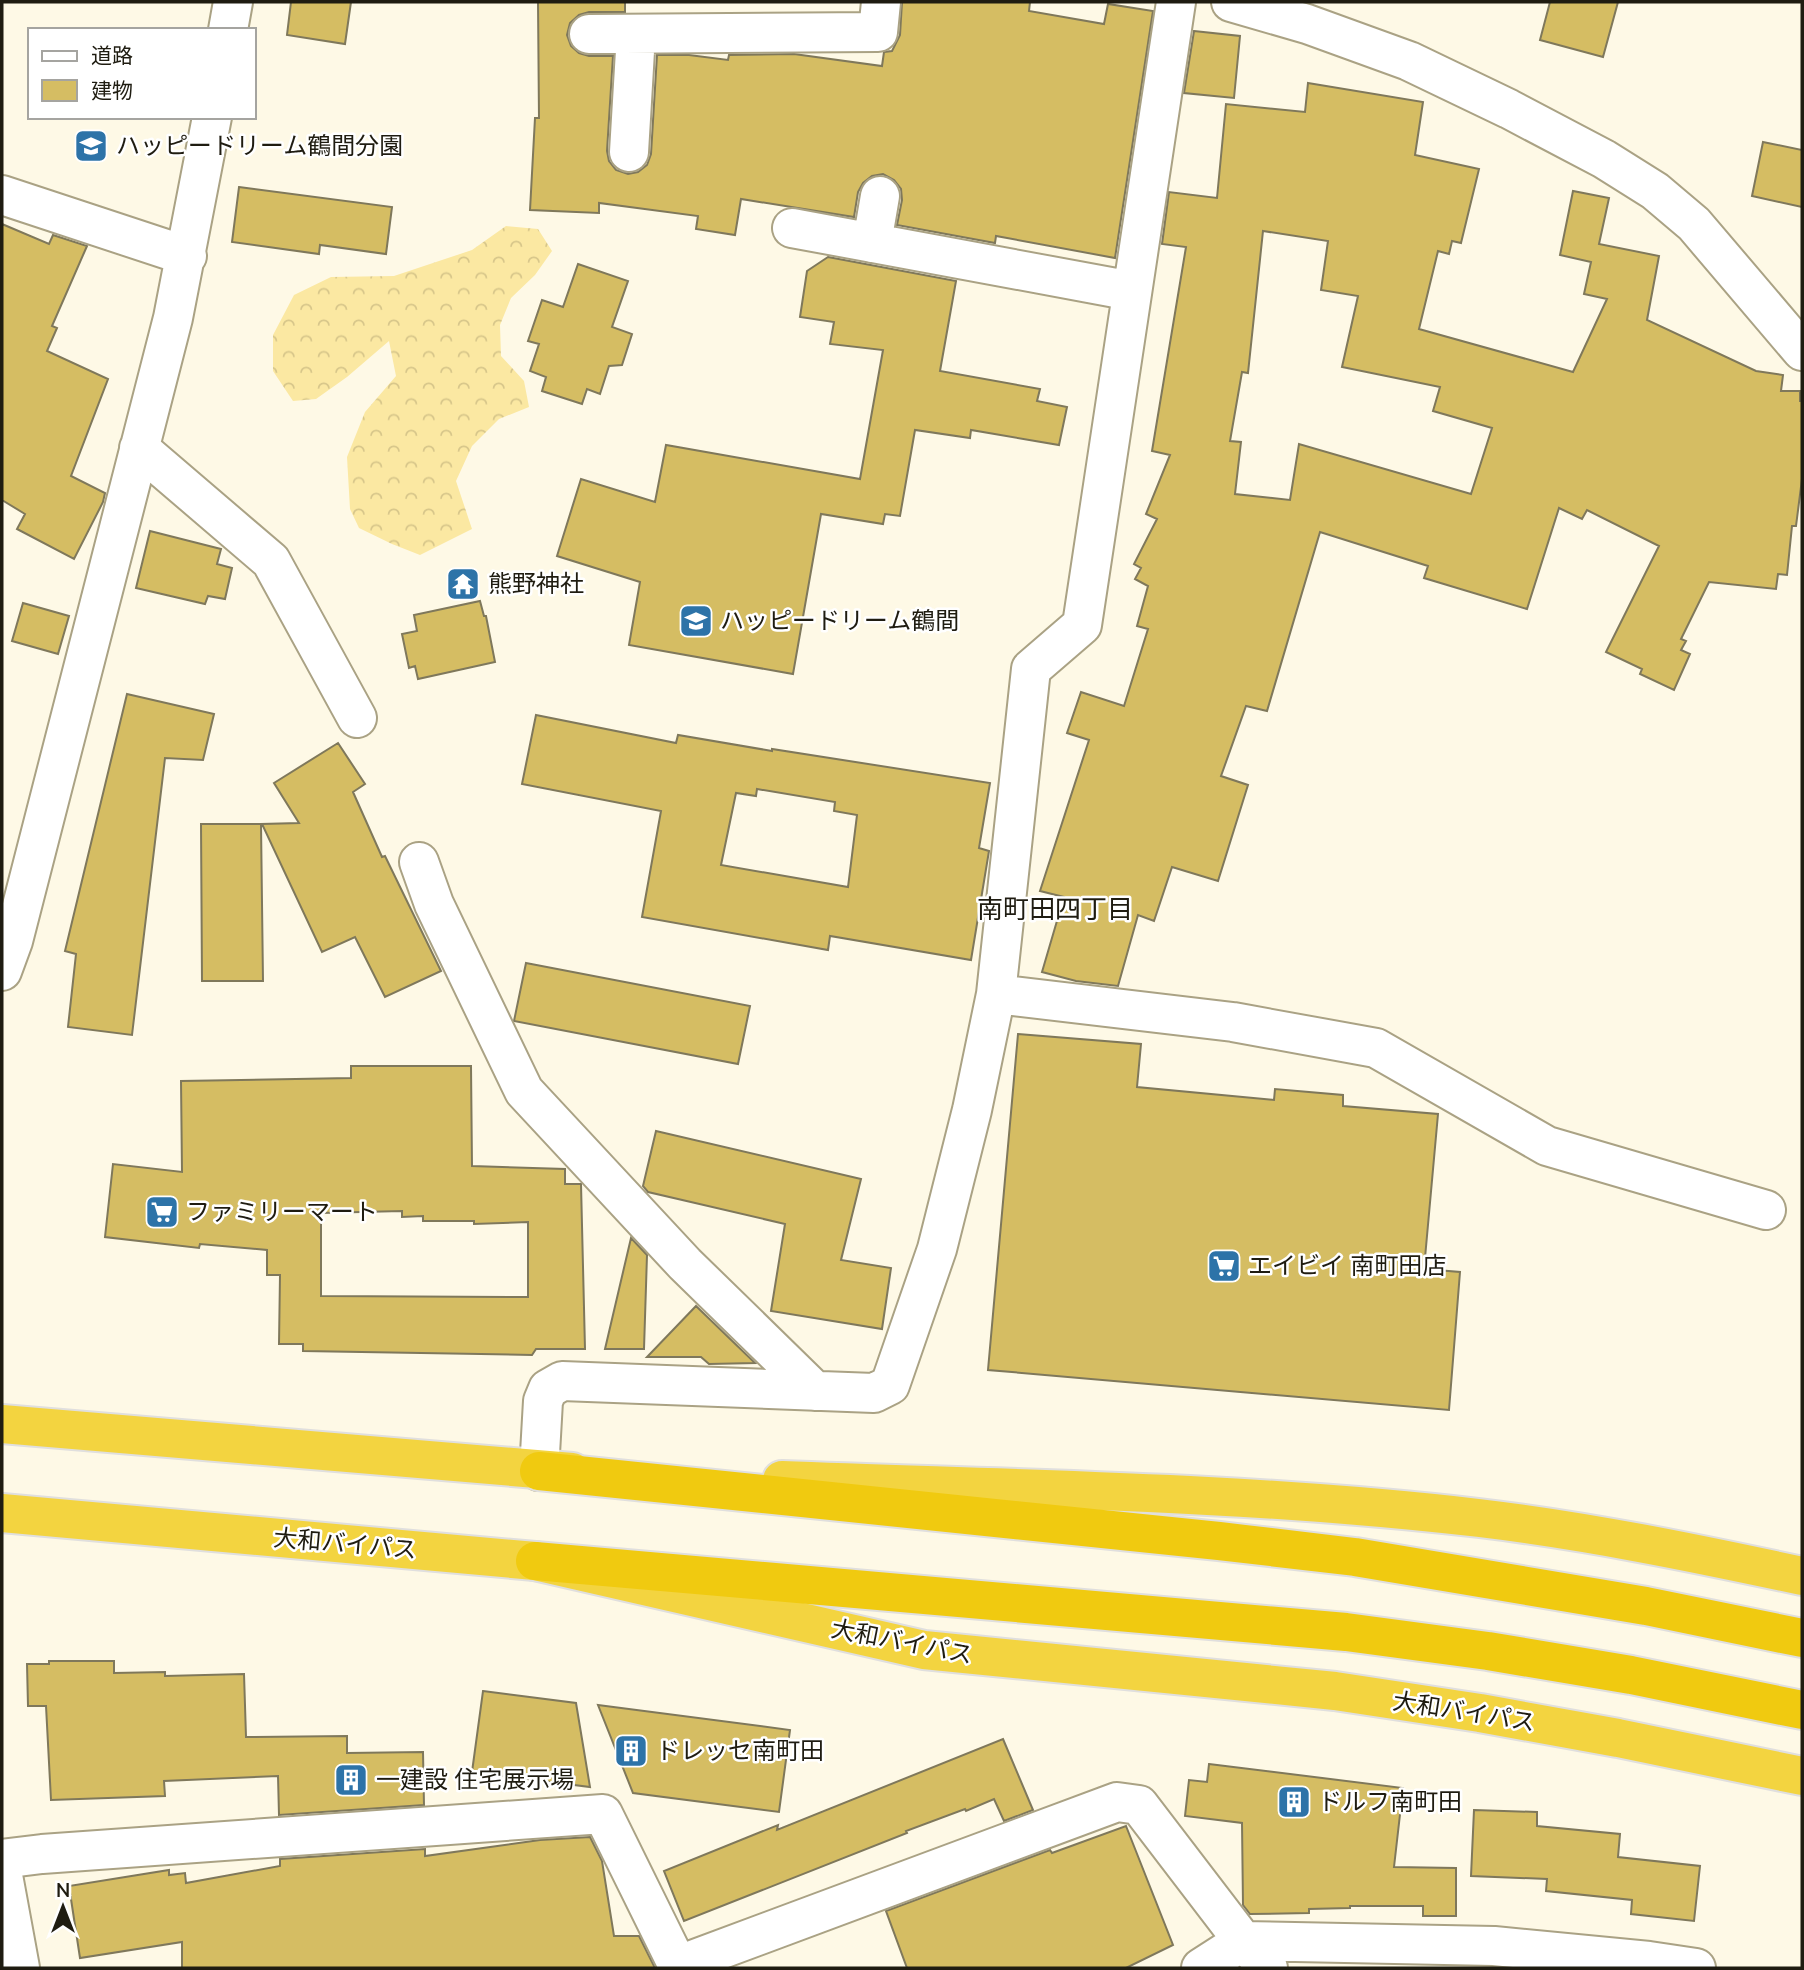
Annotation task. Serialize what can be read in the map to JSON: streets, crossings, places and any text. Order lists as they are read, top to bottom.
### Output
{
  "streets": {
    "highway": ["大和バイパス"]
  },
  "districts": ["南町田四丁目"],
  "places": {
    "school or university": ["ハッピードリーム鶴間分園", "ハッピードリーム鶴間"],
    "temple": ["熊野神社"],
    "supermarket": ["ファミリーマート", "エイビイ 南町田店"],
    "building": ["ドレッセ南町田", "一建設 住宅展示場", "ドルフ南町田"]
  },
  "legend": ["道路", "建物"],
  "north": "top"
}
